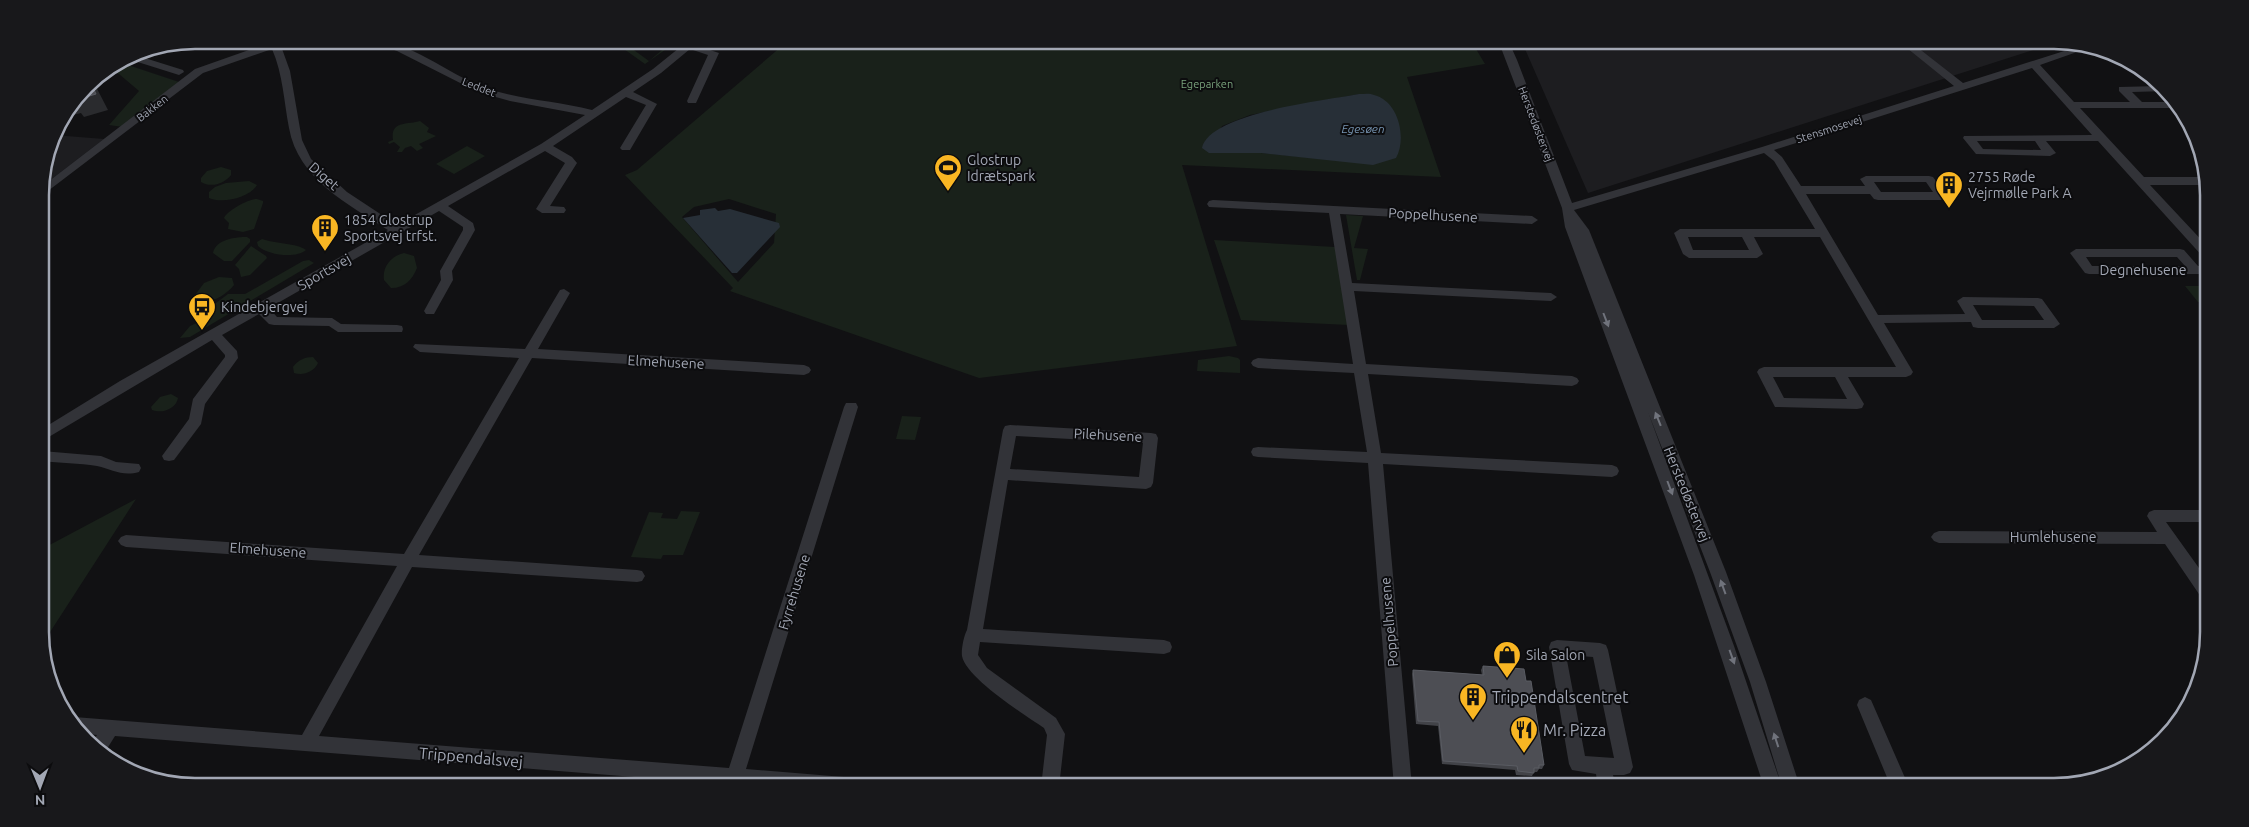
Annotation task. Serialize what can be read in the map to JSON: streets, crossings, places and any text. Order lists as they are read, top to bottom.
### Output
{
  "streets": {
    "street": [
      "Leddet",
      "Bakken",
      "Herstedøstervej",
      "Stensmosevej",
      "Diget",
      "Poppelhusene",
      "Degnehusene",
      "Sportsvej",
      "Elmehusene",
      "Pilehusene",
      "Humlehusene",
      "Fyrrehusene",
      "Trippendalsvej"
    ]
  },
  "crossings": [
    ["Leddet", "Sportsvej"],
    ["Herstedøstervej", "Stensmosevej"],
    ["Stensmosevej", "Degnehusene"],
    ["Diget", "Sportsvej"],
    ["Fyrrehusene", "Trippendalsvej"]
  ],
  "water": ["Egesøen"],
  "parks": ["Egeparken"],
  "places": {
    "sports": ["Glostrup Idrætspark"],
    "building": ["2755 Røde Vejrmølle Park A", "1854 Glostrup Sportsvej trfst.", "Trippendalscentret"],
    "bus stop": ["Kindebjergvej"],
    "shop": ["Sila Salon"],
    "restaurant": ["Mr. Pizza"]
  },
  "north": "bottom"
}
